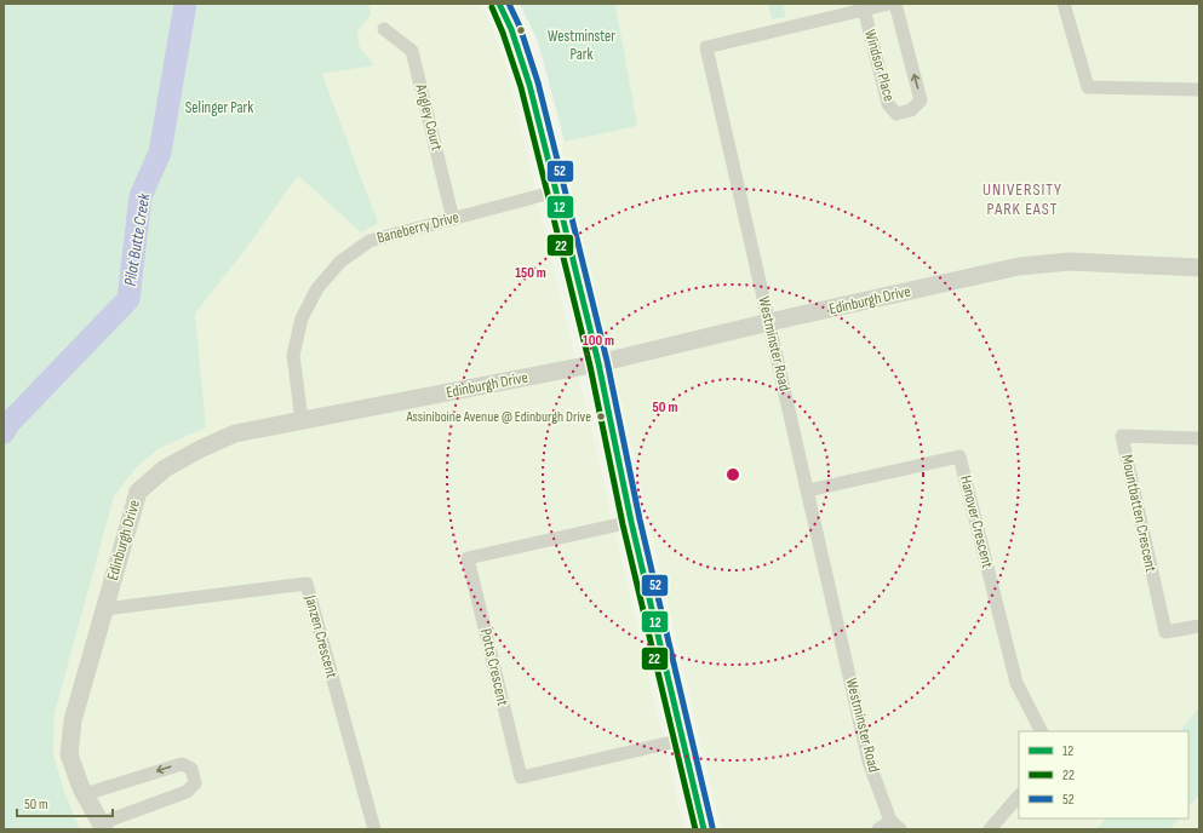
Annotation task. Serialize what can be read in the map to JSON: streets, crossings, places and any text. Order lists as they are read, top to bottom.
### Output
{
  "streets": {
    "street": [
      "Windsor Place",
      "Angley Court",
      "Baneberry Drive",
      "Edinburgh Drive",
      "Westminster Road",
      "Mountbatten Crescent",
      "Hanover Crescent",
      "Janzen Crescent",
      "Potts Crescent"
    ]
  },
  "crossings": [
    ["Windsor Place", "Westminster Road"],
    ["Angley Court", "Baneberry Drive"],
    ["Baneberry Drive", "Edinburgh Drive"],
    ["Edinburgh Drive", "Westminster Road"],
    ["Edinburgh Drive", "Janzen Crescent"],
    ["Westminster Road", "Hanover Crescent"]
  ],
  "districts": ["UNIVERSITY PARK EAST"],
  "water": ["Pilot Butte Creek"],
  "parks": ["Westminster Park", "Selinger Park"],
  "places": ["Assiniboine Avenue @ Edinburgh Drive"],
  "lines": ["transit line 12", "transit line 52", "transit line 22"],
  "legend": ["12", "22", "52"],
  "scale_bar": "50 m",
  "rings": ["150 m", "100 m", "50 m"]
}
